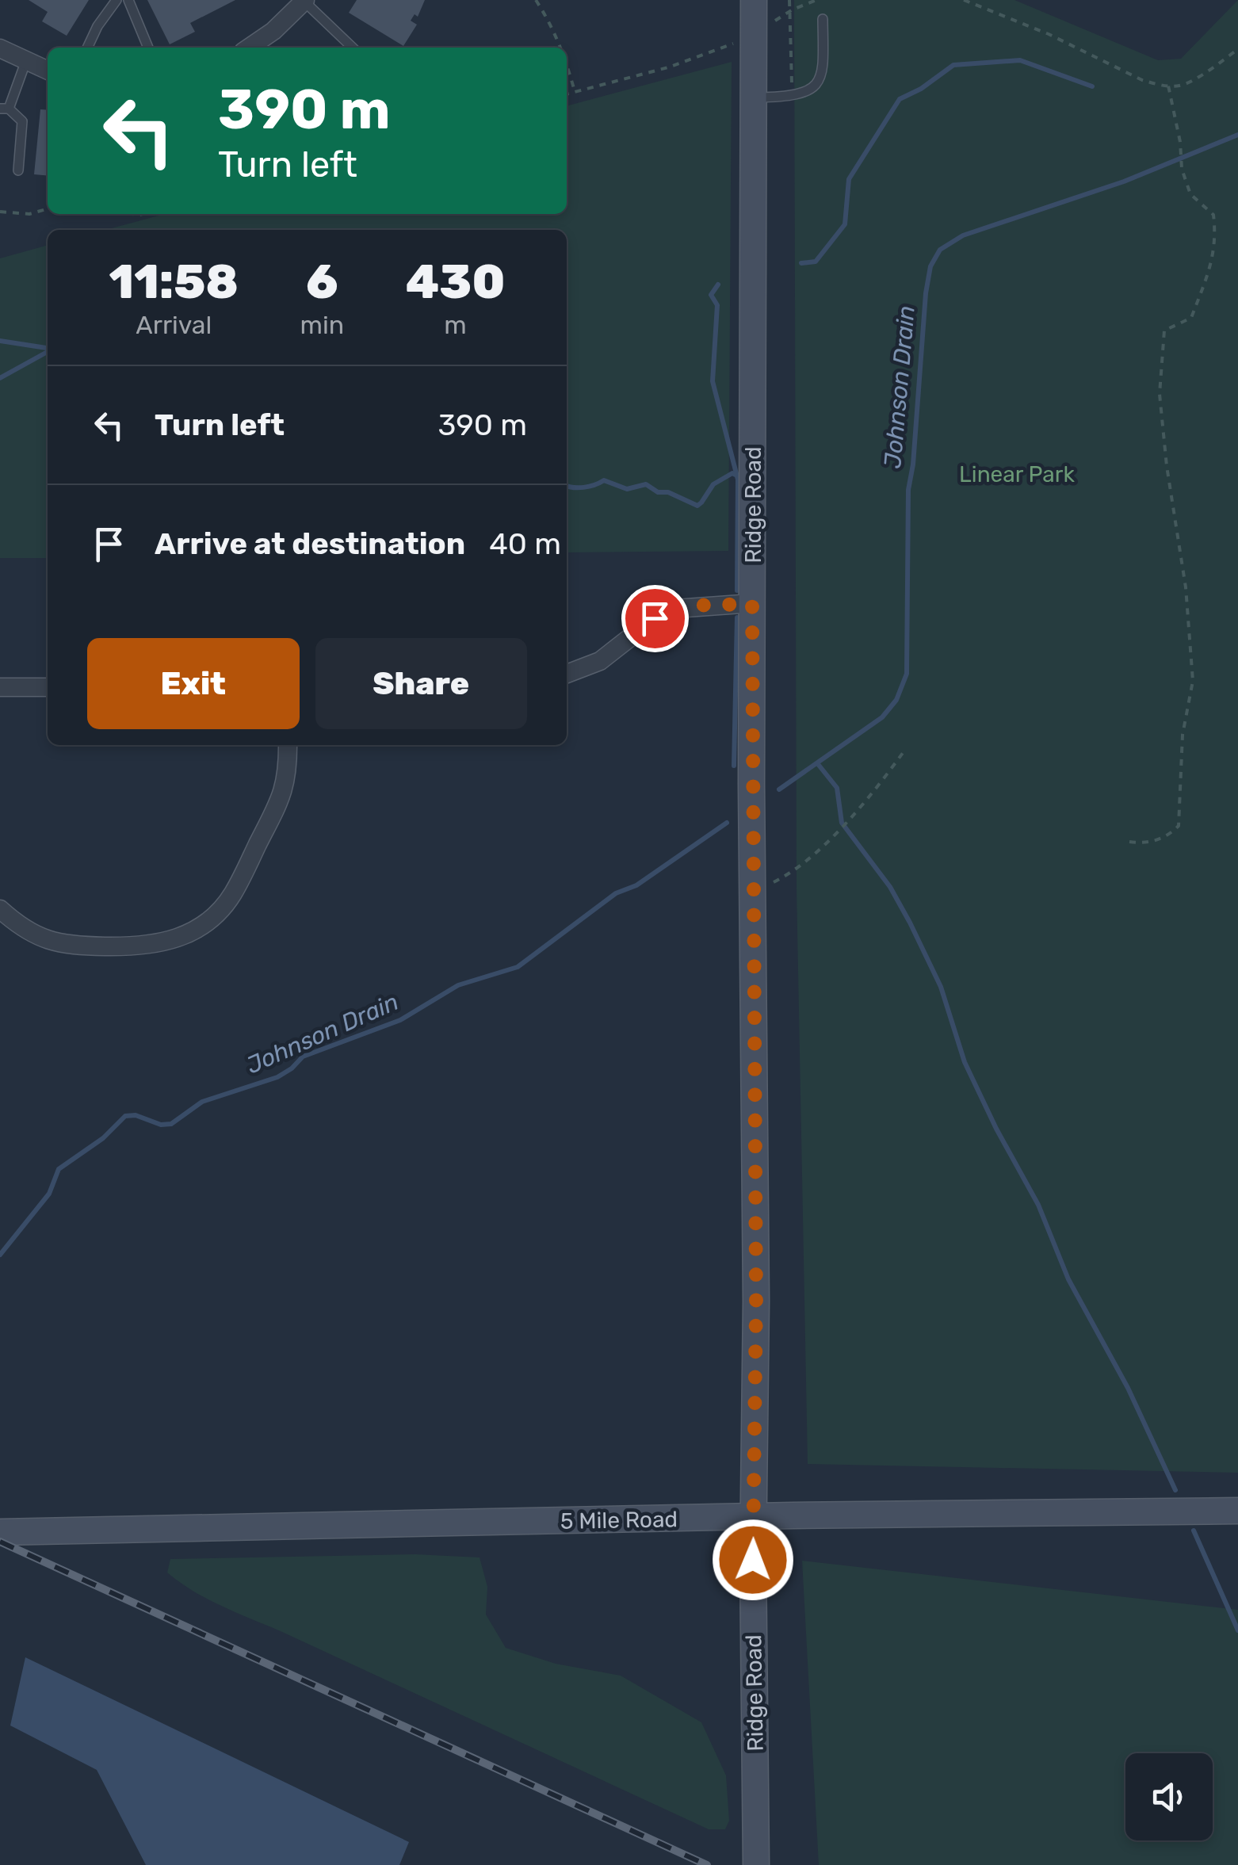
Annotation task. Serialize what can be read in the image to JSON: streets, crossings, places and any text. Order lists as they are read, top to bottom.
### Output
{
  "streets": {
    "street": ["Ridge Road", "5 Mile Road"]
  },
  "crossings": [
    ["Ridge Road", "5 Mile Road"]
  ],
  "water": ["Johnson Drain"],
  "parks": ["Linear Park"],
  "page": {
    "turn": ["390 m", "Turn left"],
    "eta": [
      "11:58",
      "Arrival",
      "6",
      "min",
      "430",
      "m"
    ],
    "list": [
      {
        "name": "Turn left",
        "value": "390 m"
      },
      {
        "name": "Arrive at destination",
        "value": "40 m"
      }
    ],
    "buttons": ["Exit", "Share"]
  }
}
